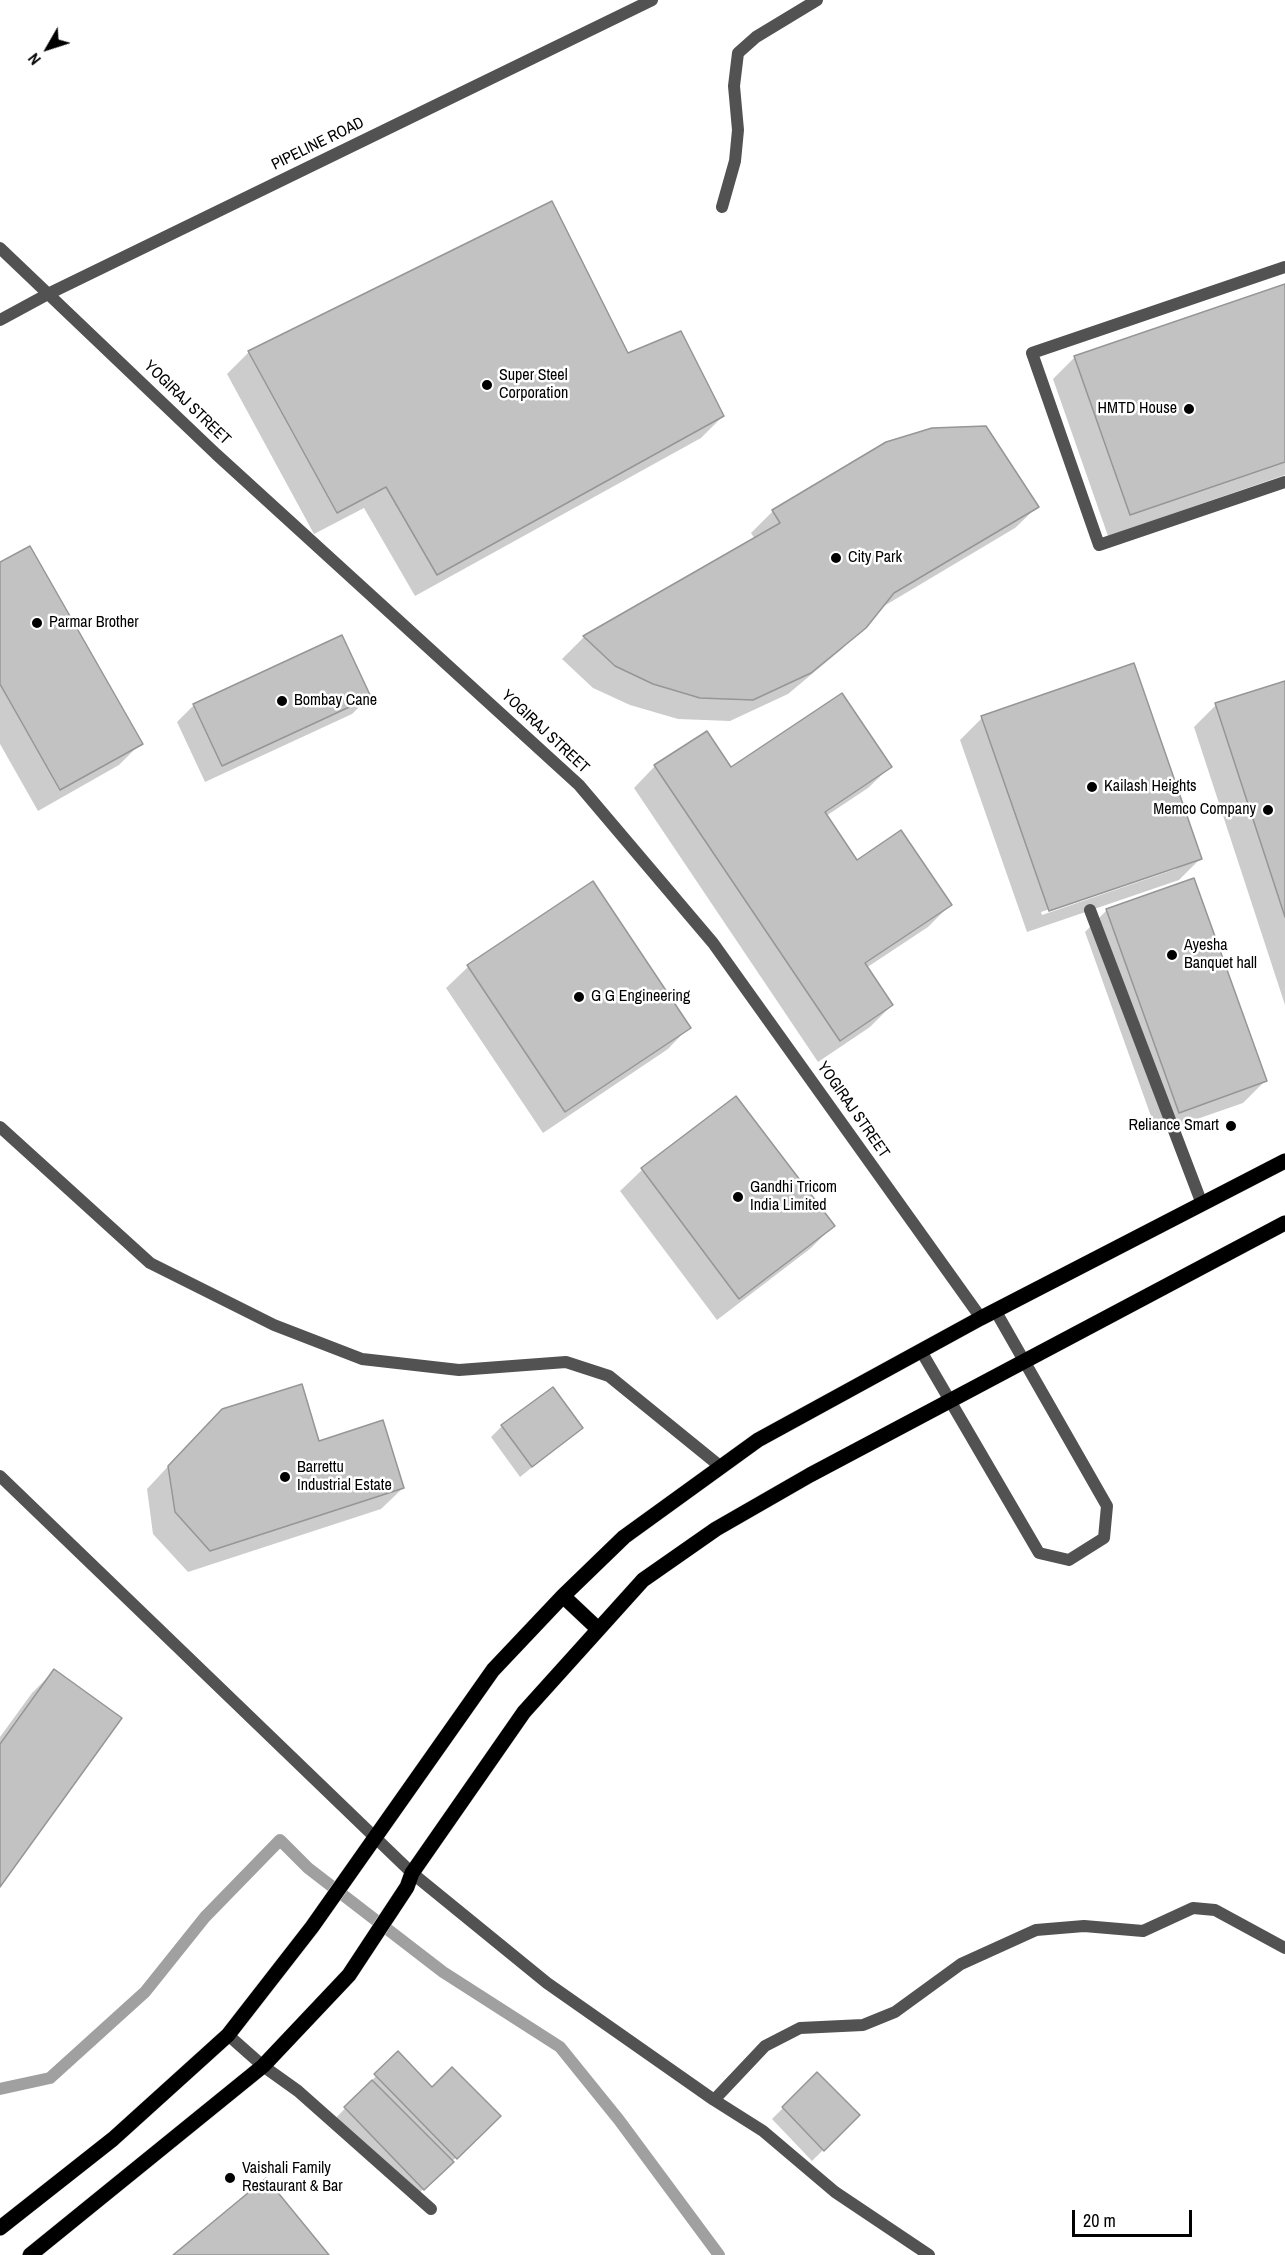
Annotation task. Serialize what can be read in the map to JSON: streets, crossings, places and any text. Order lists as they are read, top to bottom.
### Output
{
  "streets": {
    "street": ["PIPELINE ROAD", "YOGIRAJ STREET"]
  },
  "crossings": [
    ["PIPELINE ROAD", "YOGIRAJ STREET"]
  ],
  "places": [
    "Super Steel Corporation",
    "HMTD House",
    "City Park",
    "Parmar Brother",
    "Bombay Cane",
    "Kailash Heights",
    "Memco Company",
    "Ayesha Banquet hall",
    "G G Engineering",
    "Reliance Smart",
    "Gandhi Tricom India Limited",
    "Barrettu Industrial Estate",
    "Vaishali Family Restaurant & Bar"
  ],
  "scale_bar": "20 m",
  "north": "bottom left"
}
